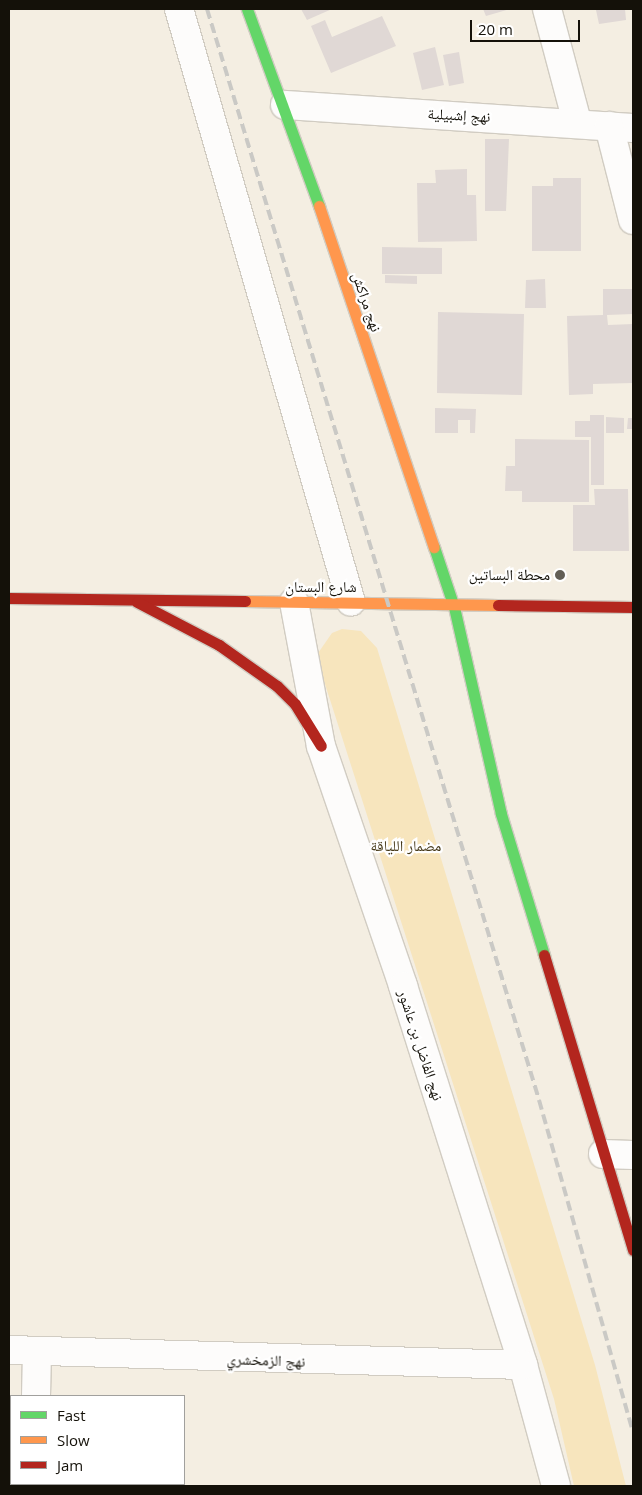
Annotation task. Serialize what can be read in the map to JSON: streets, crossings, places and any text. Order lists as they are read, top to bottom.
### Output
{
  "streets": {
    "street": [
      "نهج إشبيلية",
      "نهج مراكش",
      "شارع البستان",
      "نهج الفاضل بن عاشور",
      "نهج الزمخشري"
    ]
  },
  "crossings": [
    ["نهج إشبيلية", "نهج مراكش"],
    ["نهج مراكش", "شارع البستان"],
    ["شارع البستان", "نهج الفاضل بن عاشور"],
    ["نهج الفاضل بن عاشور", "نهج الزمخشري"]
  ],
  "parks": ["مضمار اللياقة"],
  "places": ["محطة البساتين"],
  "legend": ["Fast", "Slow", "Jam"],
  "scale_bar": "20 m"
}
